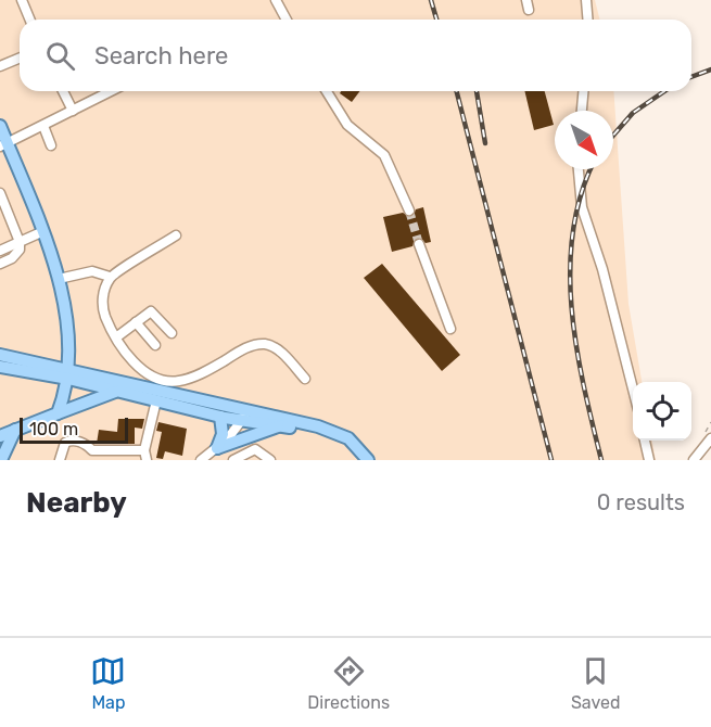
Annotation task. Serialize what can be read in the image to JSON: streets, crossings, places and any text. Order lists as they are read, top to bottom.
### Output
{
  "scale_bar": "100 m",
  "north": "bottom right",
  "page": {
    "search": "Search here",
    "scale": "100 m",
    "heading": ["Nearby", "0 results"],
    "nav": ["Map", "Directions", "Saved"]
  }
}
